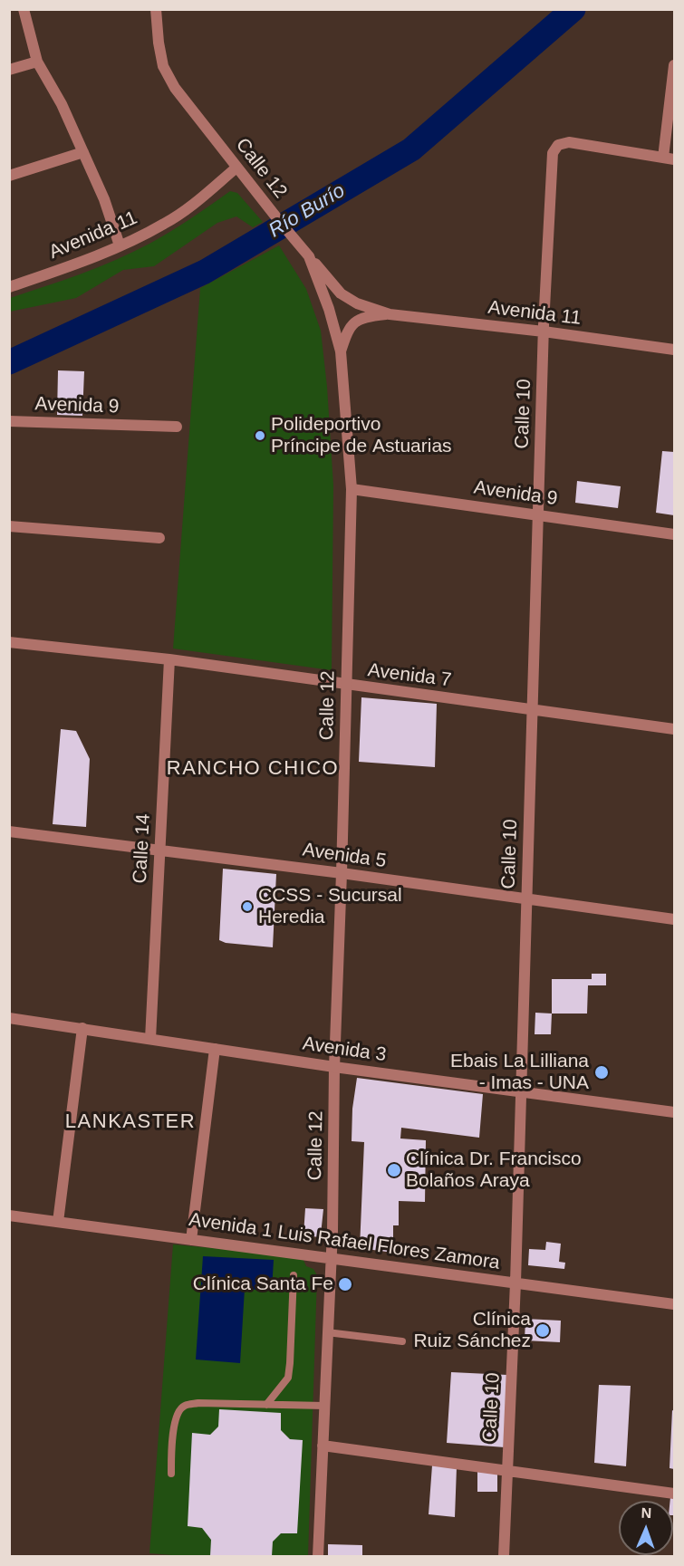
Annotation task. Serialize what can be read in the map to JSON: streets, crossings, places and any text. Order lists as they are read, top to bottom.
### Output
{
  "streets": {
    "street": [
      "Calle 12",
      "Avenida 11",
      "Avenida 9",
      "Calle 10",
      "Avenida 7",
      "Calle 14",
      "Avenida 5",
      "Avenida 3",
      "Avenida 1 Luis Rafael Flores Zamora"
    ]
  },
  "crossings": [
    ["Calle 12", "Avenida 11"],
    ["Calle 12", "Avenida 9"],
    ["Calle 12", "Avenida 7"],
    ["Calle 12", "Avenida 5"],
    ["Calle 12", "Avenida 3"],
    ["Calle 12", "Avenida 1 Luis Rafael Flores Zamora"],
    ["Avenida 11", "Calle 10"],
    ["Avenida 9", "Calle 10"],
    ["Calle 10", "Avenida 7"],
    ["Calle 10", "Avenida 5"],
    ["Calle 10", "Avenida 3"],
    ["Calle 10", "Avenida 1 Luis Rafael Flores Zamora"],
    ["Avenida 7", "Calle 14"],
    ["Calle 14", "Avenida 5"],
    ["Calle 14", "Avenida 3"]
  ],
  "districts": ["RANCHO CHICO", "LANKASTER"],
  "water": ["Río Burío"],
  "places": [
    "Polideportivo Príncipe de Astuarias",
    "CCSS - Sucursal Heredia",
    "Ebais La Lilliana - Imas - UNA",
    "Clínica Dr. Francisco Bolaños Araya",
    "Clínica Santa Fe",
    "Clínica Ruiz Sánchez"
  ],
  "north": "top"
}
